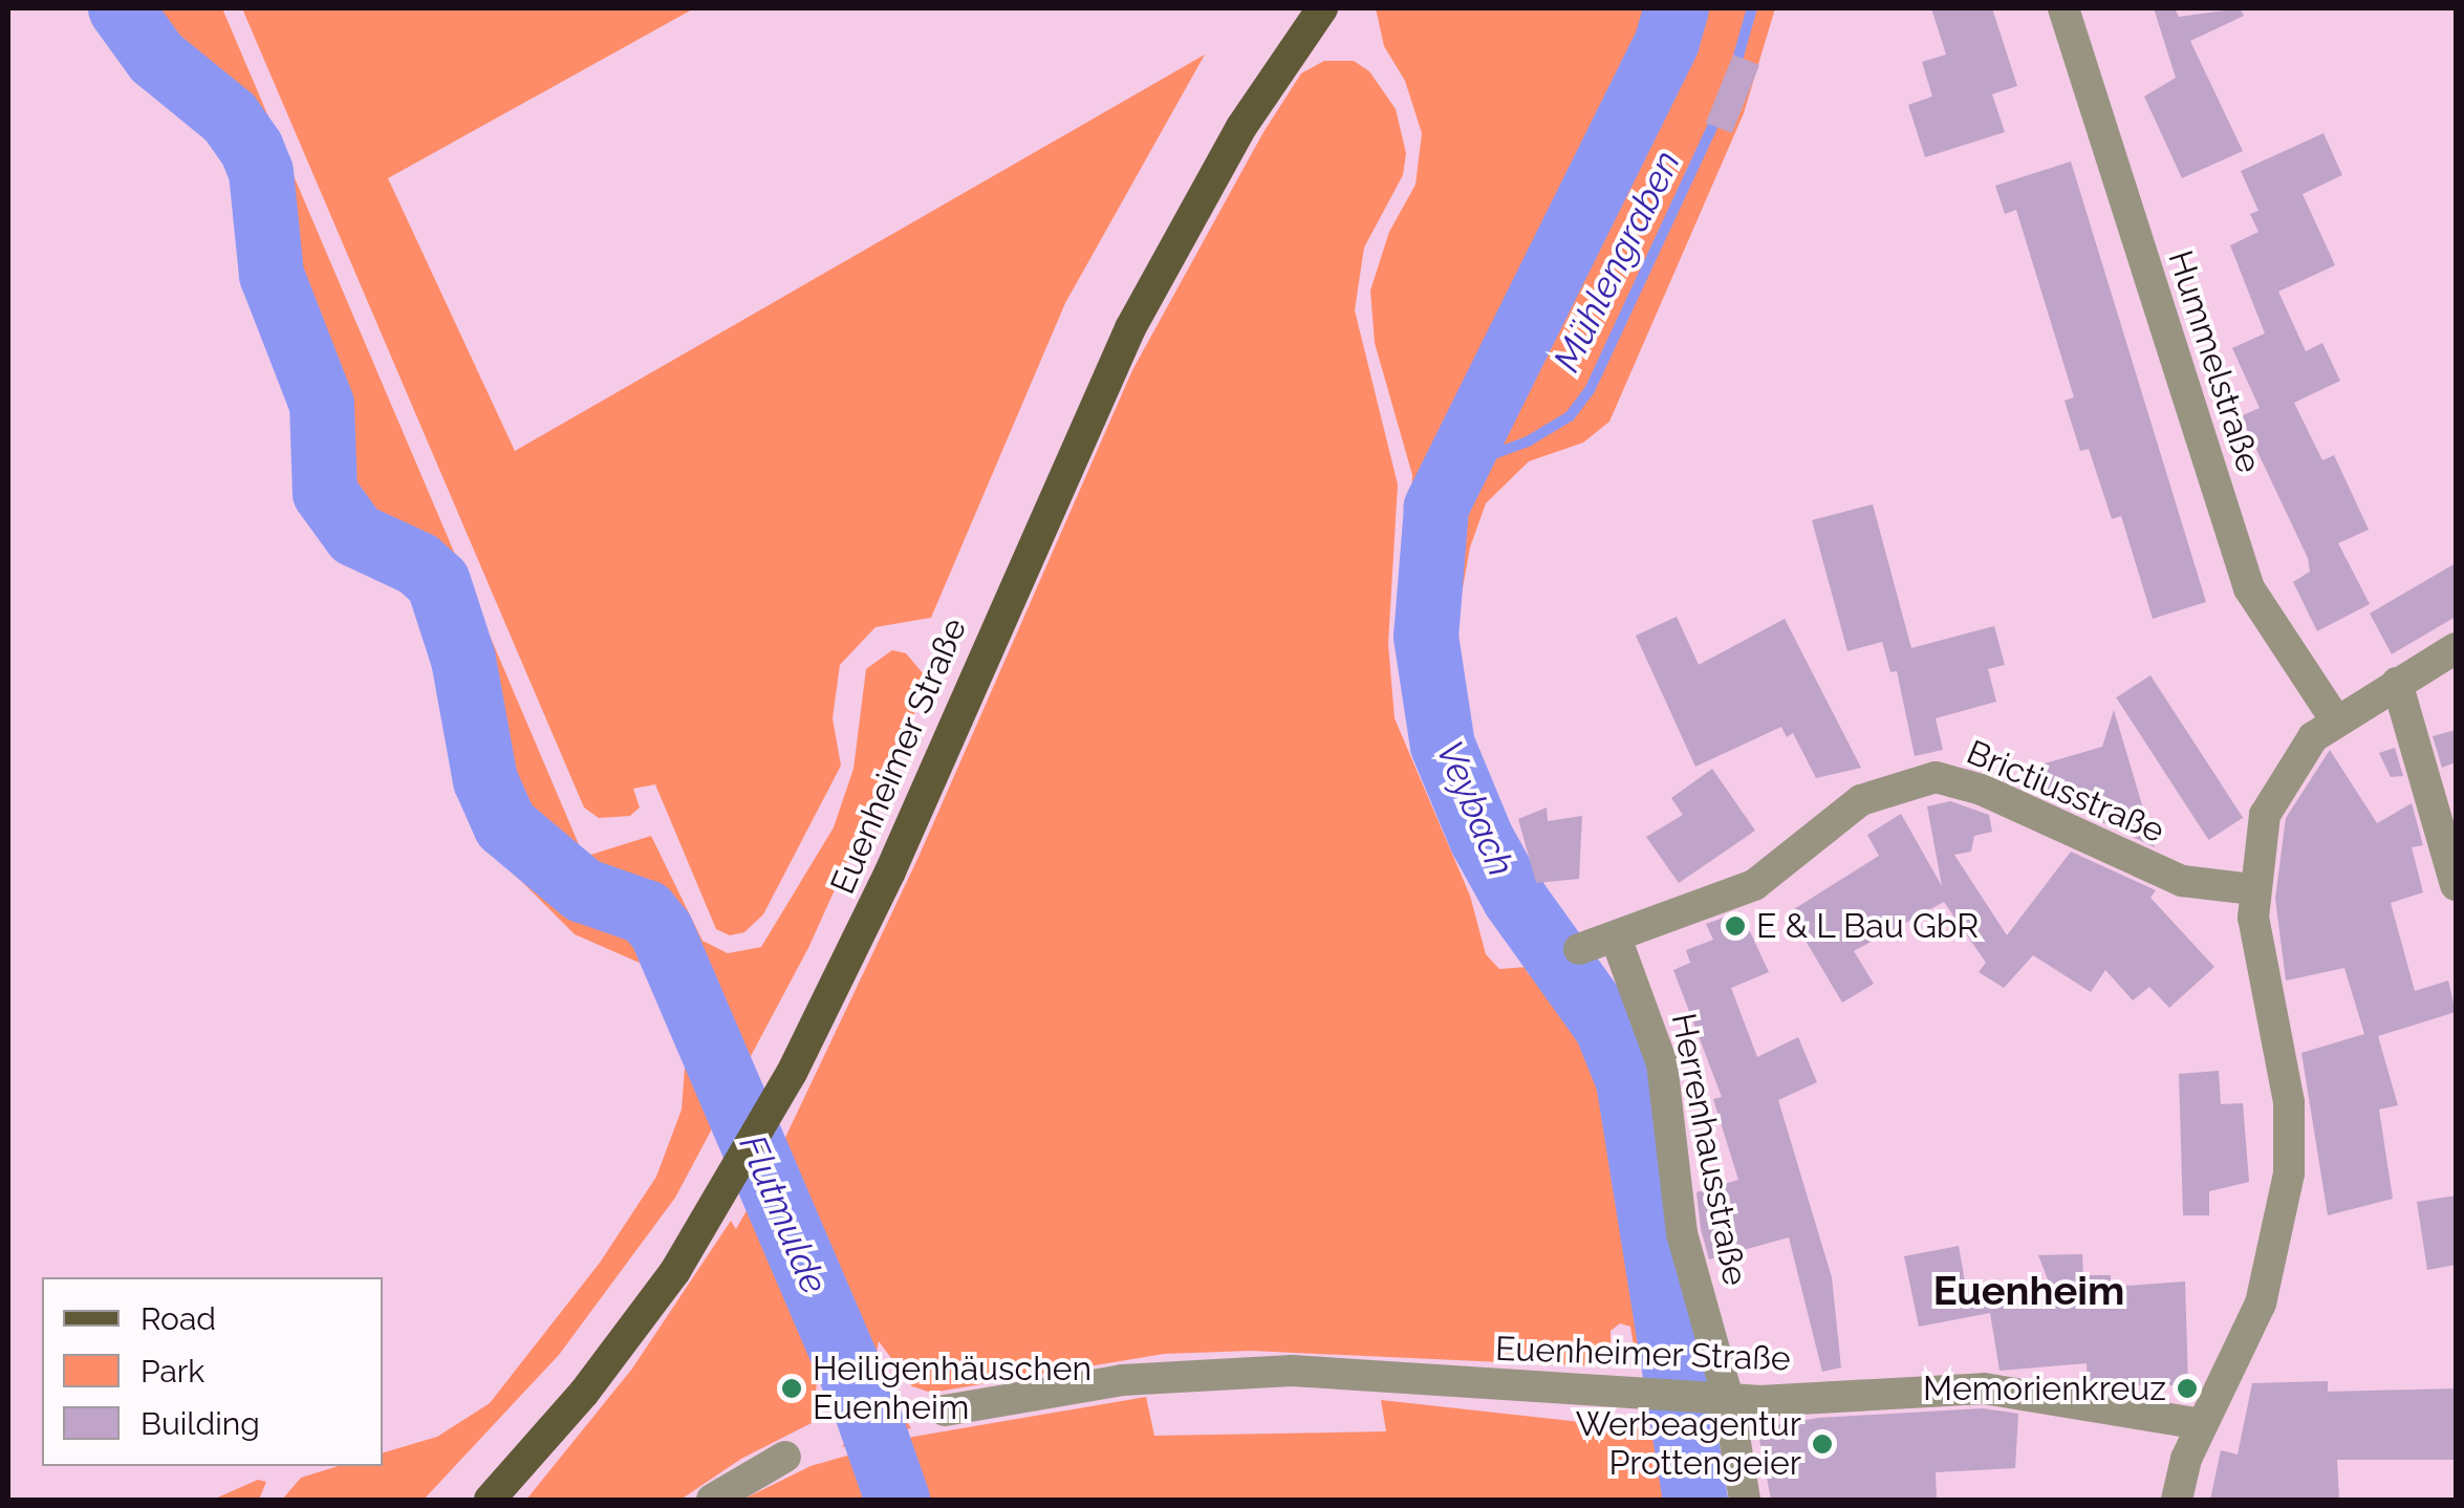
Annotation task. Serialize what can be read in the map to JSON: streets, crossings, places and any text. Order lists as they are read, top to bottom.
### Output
{
  "streets": {
    "main road": ["Euenheimer Straße"],
    "street": ["Hummelstraße", "Brictiusstraße", "Herrenhausstraße"]
  },
  "crossings": [
    ["Euenheimer Straße", "Herrenhausstraße"],
    ["Brictiusstraße", "Herrenhausstraße"]
  ],
  "districts": ["Euenheim"],
  "water": ["Mühlengraben", "Veybach", "Flutmulde"],
  "places": [
    "E & L Bau GbR",
    "Heiligenhäuschen Euenheim",
    "Memorienkreuz",
    "Werbeagentur Prottengeier"
  ],
  "legend": ["Road", "Park", "Building"]
}
